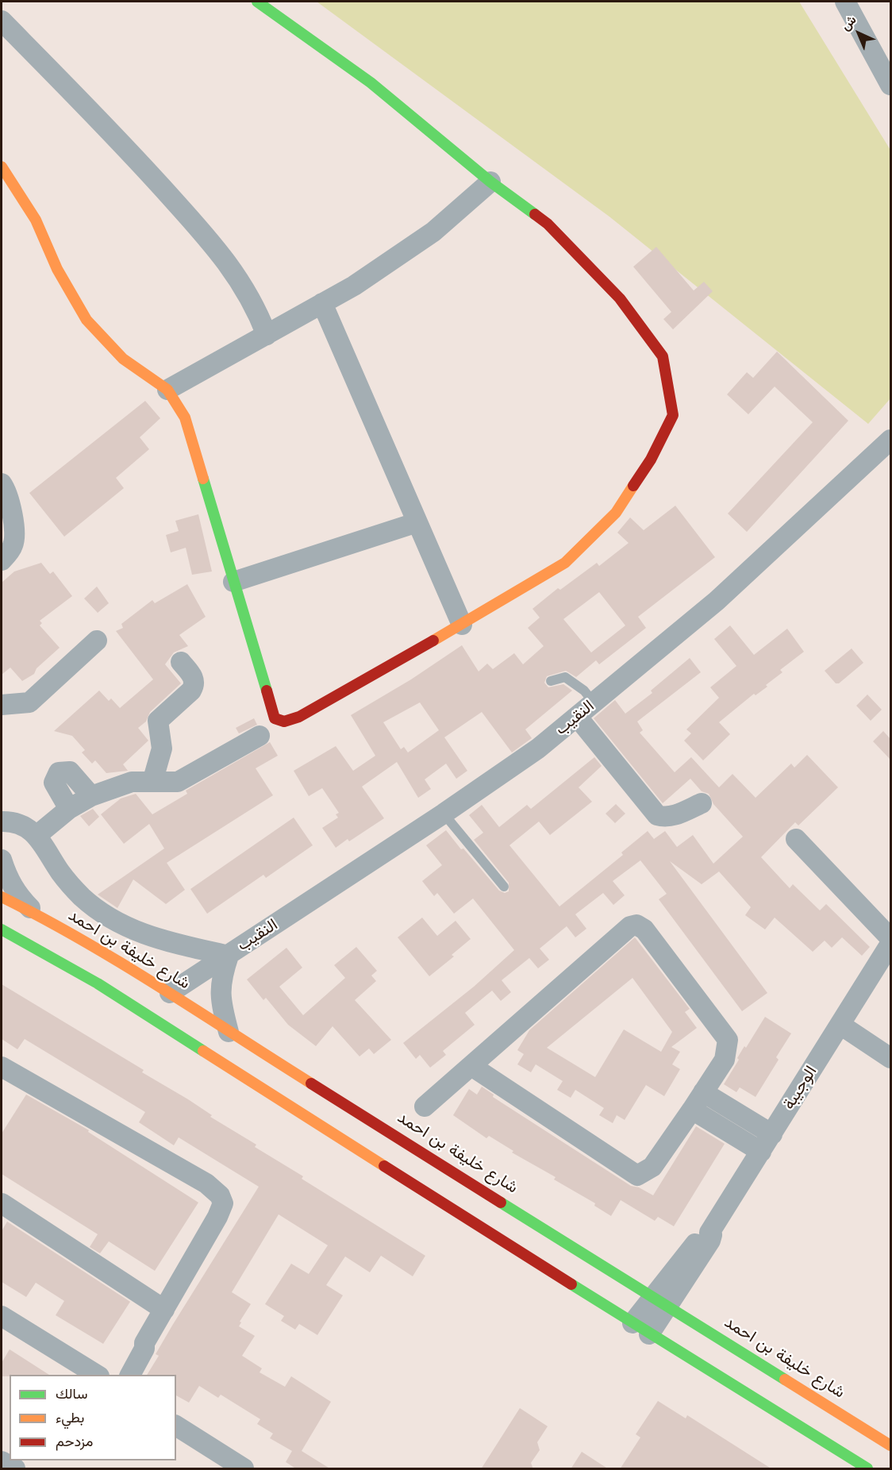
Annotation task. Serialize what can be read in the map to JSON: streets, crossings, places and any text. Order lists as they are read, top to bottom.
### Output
{
  "streets": {
    "street": ["النقيب", "شارع خليفة بن احمد", "الوجيبة"]
  },
  "crossings": [
    ["النقيب", "شارع خليفة بن احمد"],
    ["شارع خليفة بن احمد", "الوجيبة"]
  ],
  "legend": ["سالك", "بطيء", "مزدحم"],
  "north": "top left"
}
